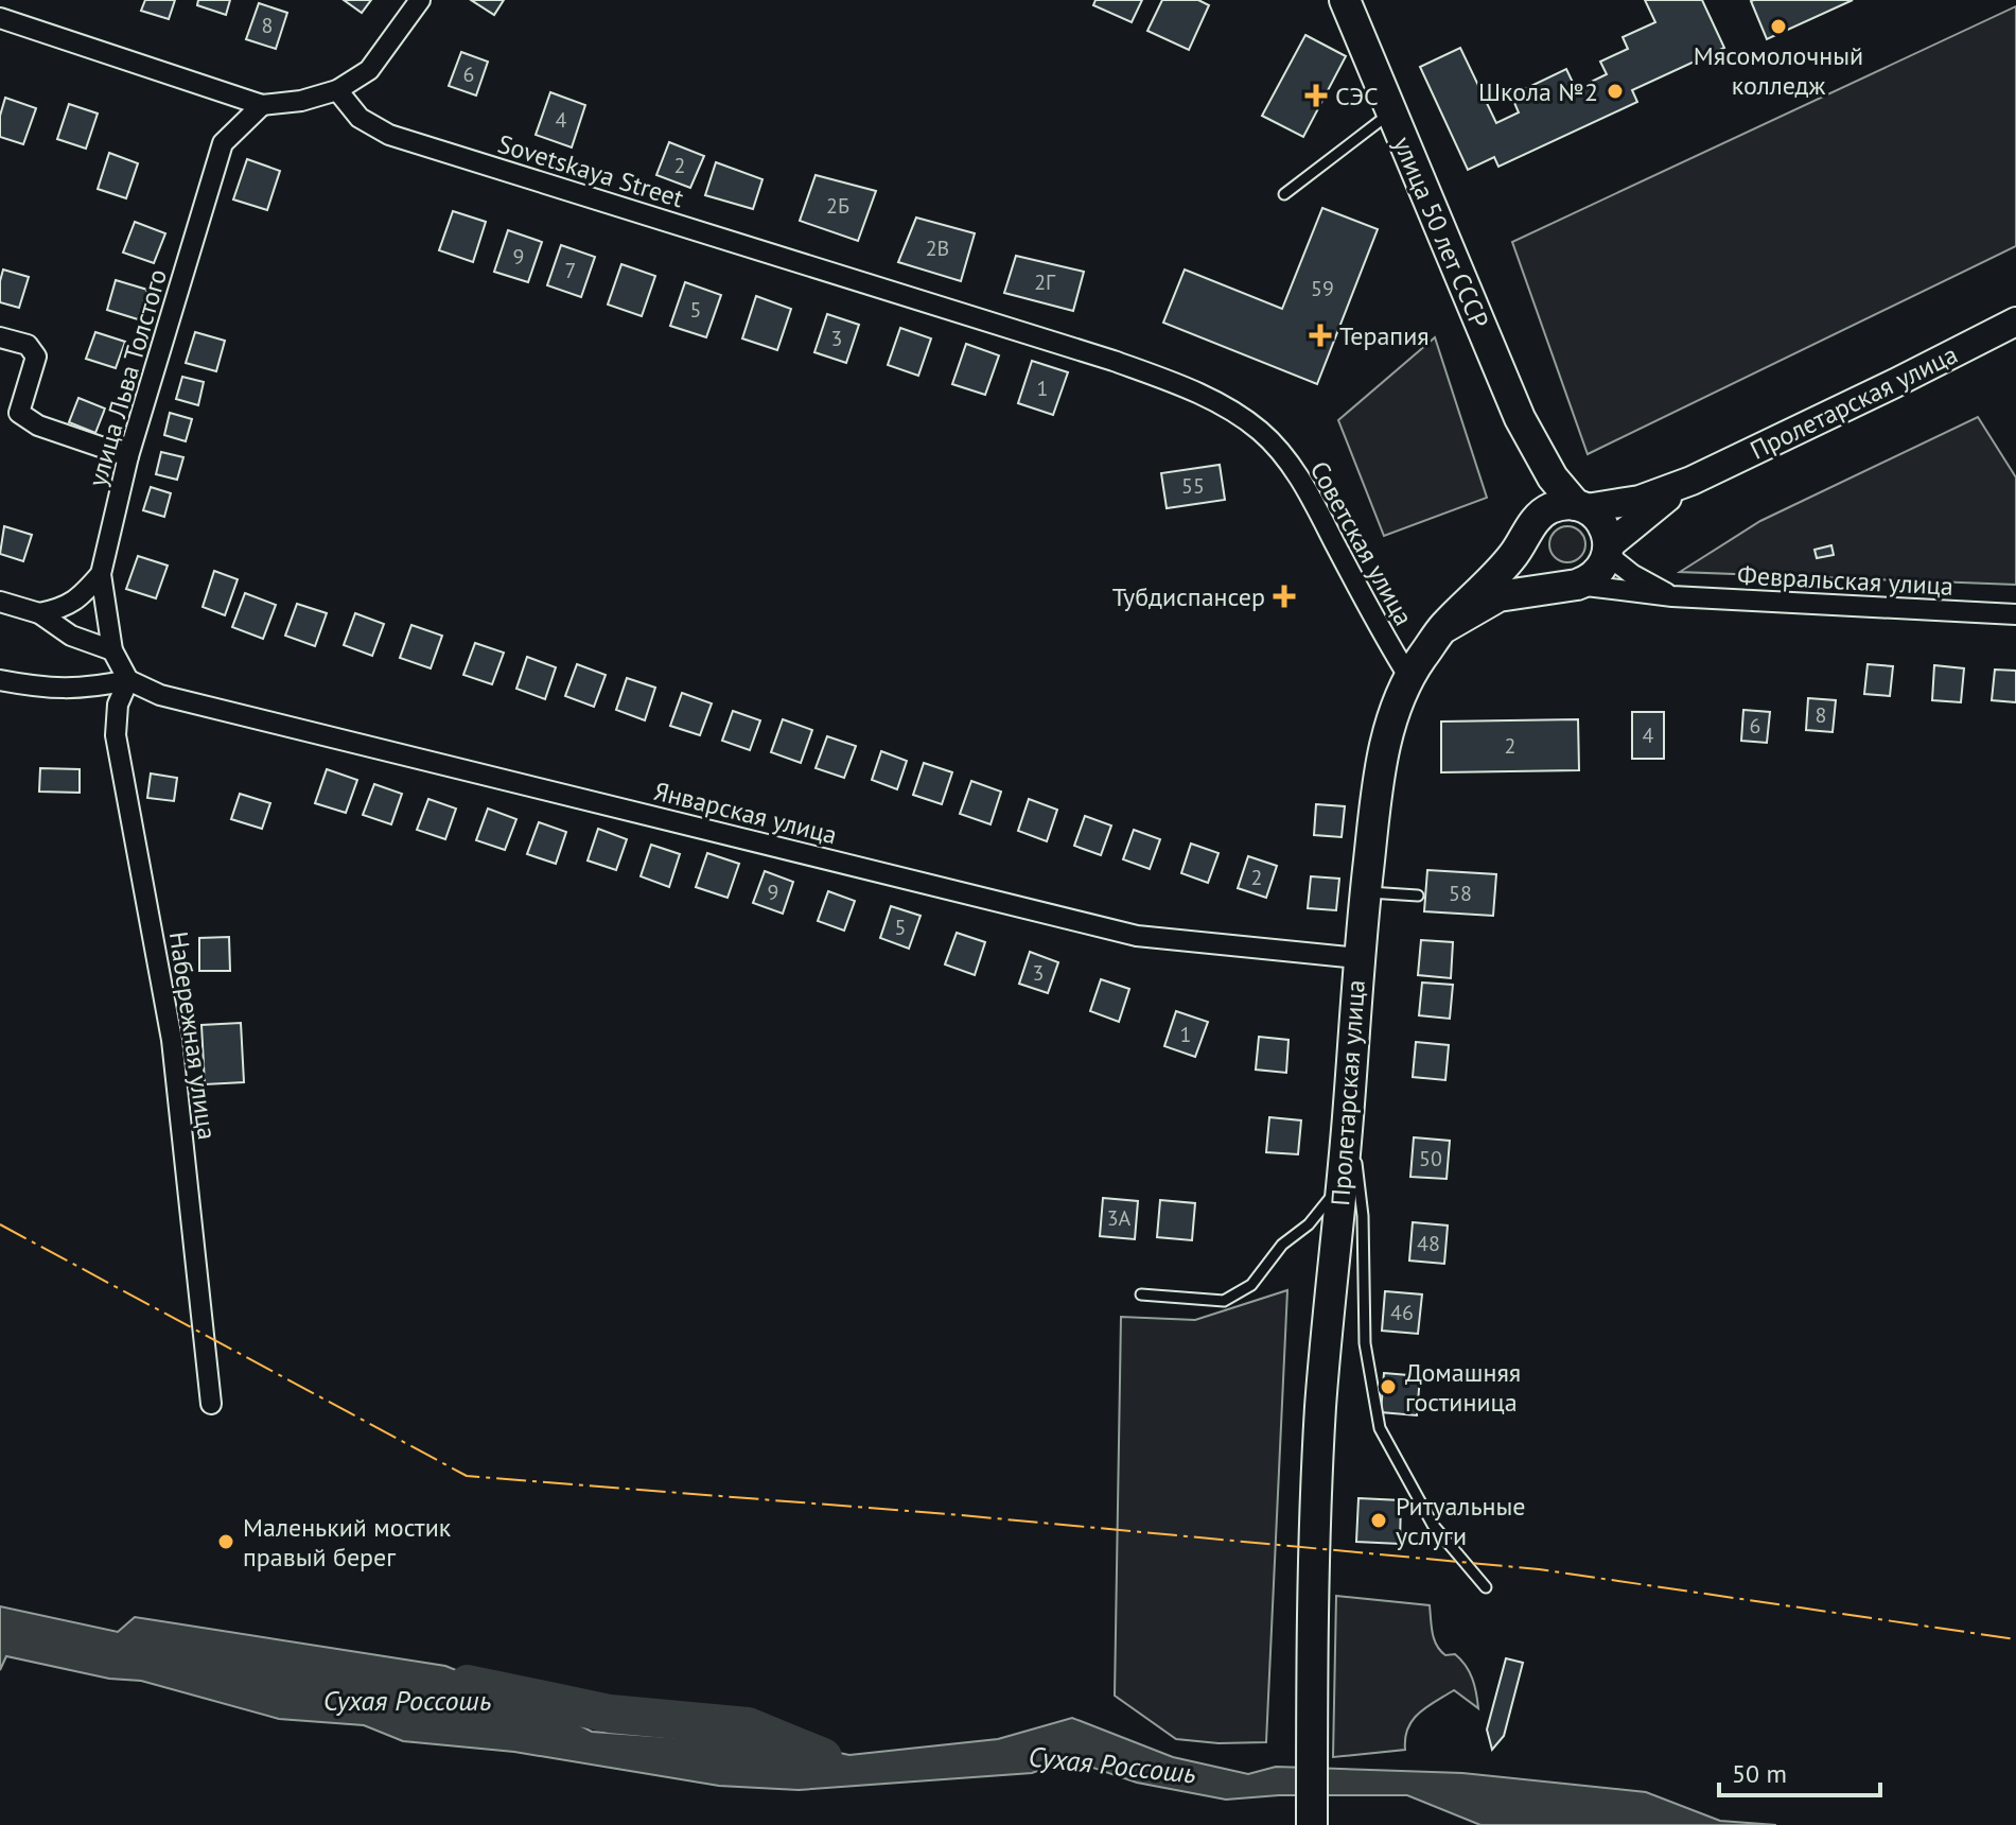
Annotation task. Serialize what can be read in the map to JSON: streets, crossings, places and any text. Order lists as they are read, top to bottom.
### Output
{
  "streets": {
    "main road": ["улица 50 лет СССР", "Пролетарская улица"],
    "street": [
      "улица Льва Толстого",
      "Советская улица",
      "Февральская улица",
      "Январская улица",
      "Набережная улица"
    ]
  },
  "crossings": [
    ["улица Льва Толстого", "Январская улица"],
    ["улица Льва Толстого", "Набережная улица"],
    ["Пролетарская улица", "Советская улица"],
    ["Пролетарская улица", "Февральская улица"],
    ["Пролетарская улица", "Январская улица"],
    ["Январская улица", "Набережная улица"]
  ],
  "water": ["Сухая Россошь"],
  "places": {
    "other": [
      "Мясомолочный колледж",
      "Школа №2",
      "Домашняя гостиница",
      "Ритуальные услуги",
      "Маленький мостик правый берег"
    ],
    "health": ["СЭС", "Терапия", "Тубдиспансер"]
  },
  "house_numbers": [
    "8",
    "6",
    "4",
    "2",
    "2Б",
    "2В",
    "9",
    "7",
    "2Г",
    "59",
    "5",
    "3",
    "1",
    "55",
    "8",
    "6",
    "4",
    "2",
    "2",
    "9",
    "58",
    "5",
    "3",
    "1",
    "50",
    "3А",
    "48",
    "46"
  ],
  "scale_bar": "50 m"
}
